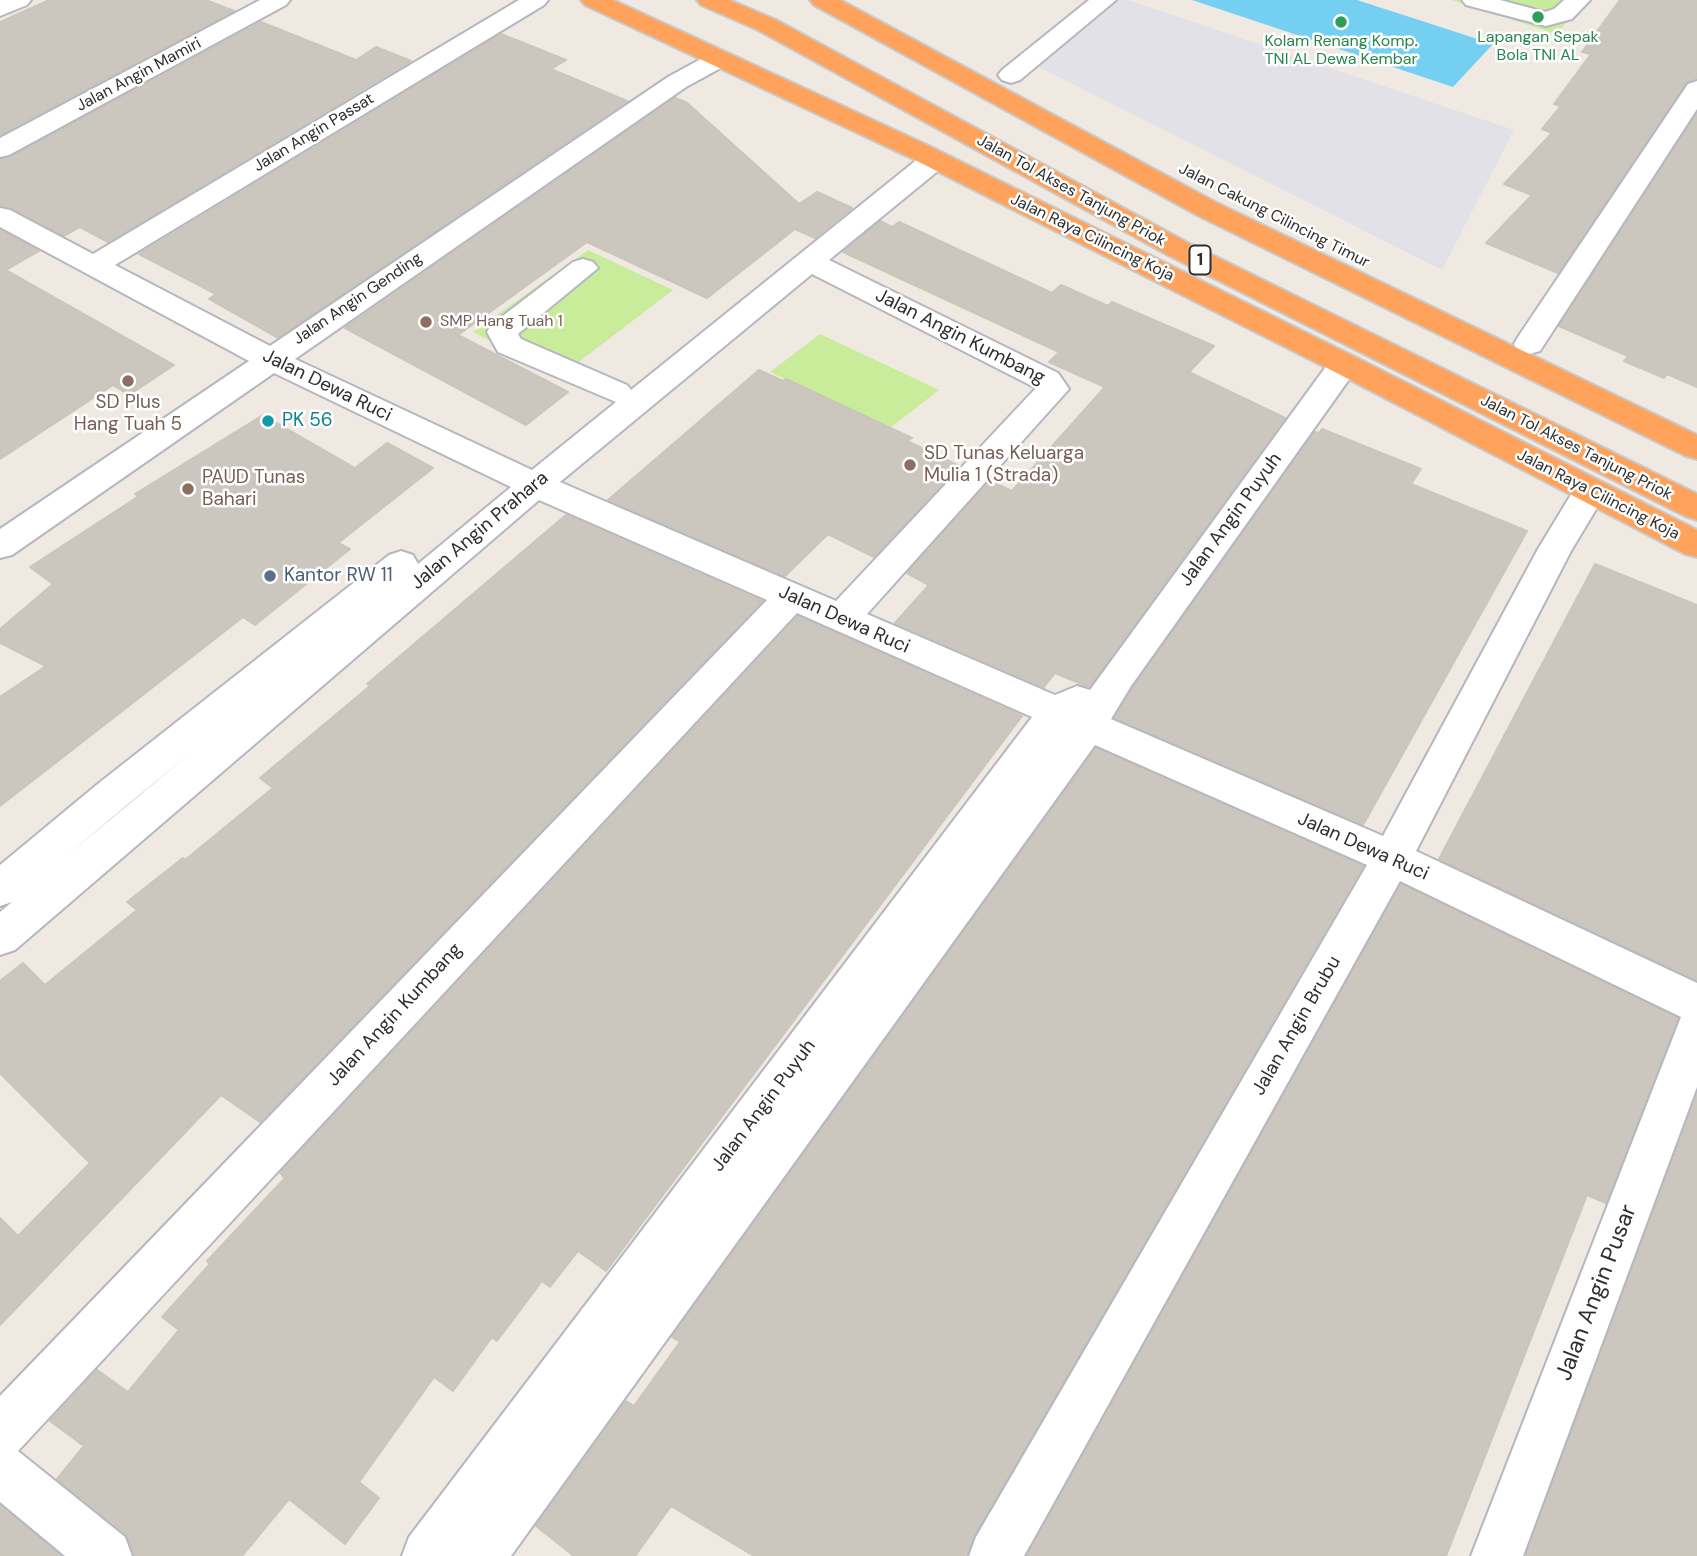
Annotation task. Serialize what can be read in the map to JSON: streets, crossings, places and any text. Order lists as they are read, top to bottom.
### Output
{
  "streets": {
    "highway": [
      "Jalan Tol Akses Tanjung Priok",
      "Jalan Cakung Cilincing Timur",
      "Jalan Raya Cilincing Koja",
      "1"
    ],
    "street": [
      "Jalan Angin Mamiri",
      "Jalan Angin Passat",
      "Jalan Angin Gending",
      "Jalan Angin Kumbang",
      "Jalan Dewa Ruci",
      "Jalan Angin Puyuh",
      "Jalan Angin Prahara",
      "Jalan Angin Brubu",
      "Jalan Angin Pusar"
    ]
  },
  "crossings": [
    ["Jalan Angin Passat", "Jalan Dewa Ruci"],
    ["Jalan Raya Cilincing Koja", "Jalan Angin Gending"],
    ["Jalan Raya Cilincing Koja", "Jalan Angin Puyuh"],
    ["Jalan Raya Cilincing Koja", "Jalan Angin Prahara"],
    ["Jalan Raya Cilincing Koja", "Jalan Angin Brubu"],
    ["Jalan Angin Gending", "Jalan Dewa Ruci"],
    ["Jalan Angin Kumbang", "Jalan Dewa Ruci"],
    ["Jalan Angin Kumbang", "Jalan Angin Prahara"],
    ["Jalan Dewa Ruci", "Jalan Angin Puyuh"],
    ["Jalan Dewa Ruci", "Jalan Angin Prahara"],
    ["Jalan Dewa Ruci", "Jalan Angin Brubu"]
  ],
  "places": [
    "Lapangan Sepak Bola TNI AL",
    "Kolam Renang Komp. TNI AL Dewa Kembar",
    "SMP Hang Tuah 1",
    "SD Plus Hang Tuah 5",
    "PK 56",
    "SD Tunas Keluarga Mulia 1 (Strada)",
    "PAUD Tunas Bahari",
    "Kantor RW 11"
  ]
}
